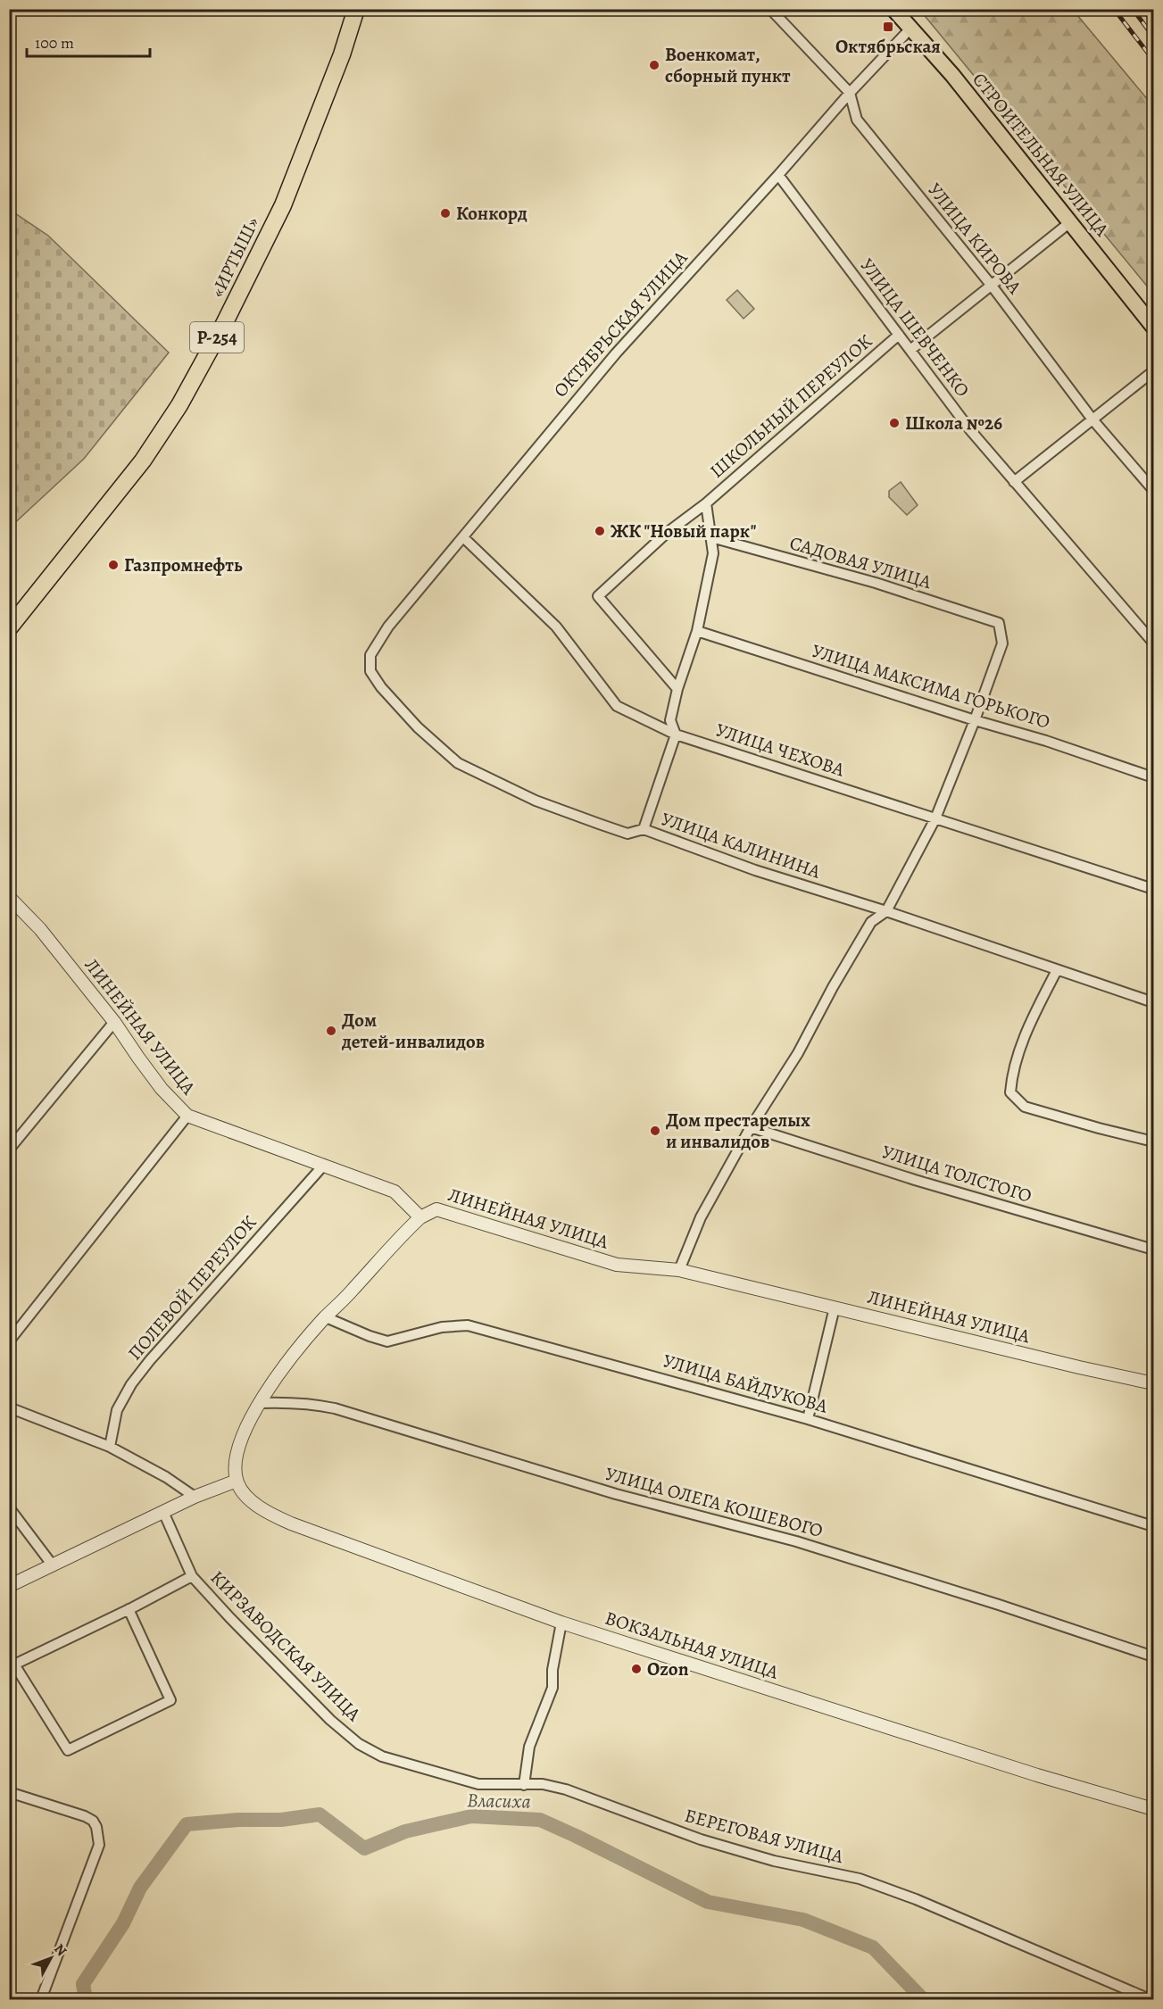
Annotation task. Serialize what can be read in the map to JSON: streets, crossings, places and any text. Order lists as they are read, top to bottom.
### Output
{
  "streets": {
    "highway": ["«ИРТЫШ»", "Р-254"],
    "main road": ["СТРОИТЕЛЬНАЯ УЛИЦА"],
    "street": [
      "УЛИЦА КИРОВА",
      "ОКТЯБРЬСКАЯ УЛИЦА",
      "УЛИЦА ШЕВЧЕНКО",
      "ШКОЛЬНЫЙ ПЕРЕУЛОК",
      "САДОВАЯ УЛИЦА",
      "УЛИЦА МАКСИМА ГОРЬКОГО",
      "УЛИЦА ЧЕХОВА",
      "УЛИЦА КАЛИНИНА",
      "ЛИНЕЙНАЯ УЛИЦА",
      "УЛИЦА ТОЛСТОГО",
      "ПОЛЕВОЙ ПЕРЕУЛОК",
      "УЛИЦА БАЙДУКОВА",
      "УЛИЦА ОЛЕГА КОШЕВОГО",
      "ВОКЗАЛЬНАЯ УЛИЦА",
      "КИРЗАВОДСКАЯ УЛИЦА",
      "БЕРЕГОВАЯ УЛИЦА"
    ]
  },
  "crossings": [
    ["СТРОИТЕЛЬНАЯ УЛИЦА", "ОКТЯБРЬСКАЯ УЛИЦА"],
    ["УЛИЦА КИРОВА", "ОКТЯБРЬСКАЯ УЛИЦА"],
    ["ОКТЯБРЬСКАЯ УЛИЦА", "УЛИЦА ШЕВЧЕНКО"],
    ["ОКТЯБРЬСКАЯ УЛИЦА", "УЛИЦА ЧЕХОВА"],
    ["ОКТЯБРЬСКАЯ УЛИЦА", "УЛИЦА КАЛИНИНА"],
    ["УЛИЦА ШЕВЧЕНКО", "ШКОЛЬНЫЙ ПЕРЕУЛОК"],
    ["ШКОЛЬНЫЙ ПЕРЕУЛОК", "САДОВАЯ УЛИЦА"],
    ["ШКОЛЬНЫЙ ПЕРЕУЛОК", "УЛИЦА МАКСИМА ГОРЬКОГО"],
    ["САДОВАЯ УЛИЦА", "УЛИЦА МАКСИМА ГОРЬКОГО"],
    ["ЛИНЕЙНАЯ УЛИЦА", "ПОЛЕВОЙ ПЕРЕУЛОК"],
    ["КИРЗАВОДСКАЯ УЛИЦА", "БЕРЕГОВАЯ УЛИЦА"]
  ],
  "water": ["Власиха"],
  "places": {
    "transit": ["Октябрьская"],
    "other": [
      "Военкомат, сборный пункт",
      "Конкорд",
      "Школа №26",
      "ЖК \"Новый парк\"",
      "Газпромнефть",
      "Дом детей-инвалидов",
      "Дом престарелых и инвалидов",
      "Ozon"
    ]
  },
  "scale_bar": "100 m",
  "north": "top right"
}
